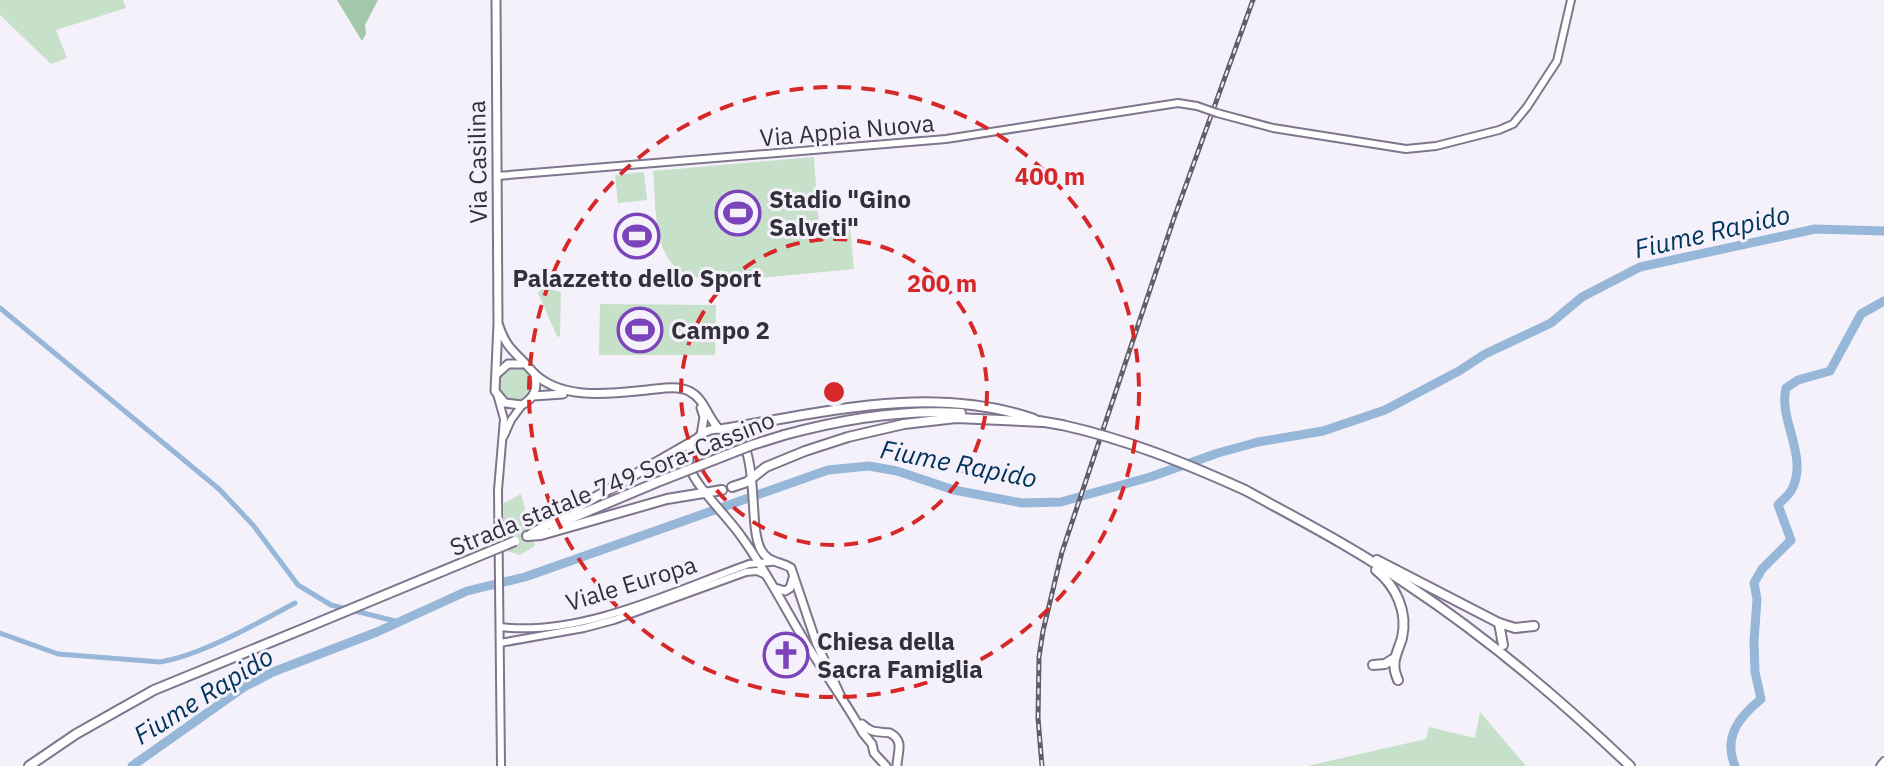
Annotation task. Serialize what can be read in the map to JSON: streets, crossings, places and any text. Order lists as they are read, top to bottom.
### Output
{
  "streets": {
    "highway": ["Strada statale 749 Sora-Cassino"],
    "main road": ["Via Casilina"],
    "street": ["Via Appia Nuova", "Viale Europa"]
  },
  "crossings": [
    ["Via Appia Nuova", "Via Casilina"]
  ],
  "water": ["Fiume Rapido"],
  "places": {
    "sports": ["Stadio \"Gino Salveti\"", "Palazzetto dello Sport", "Campo 2"],
    "church": ["Chiesa della Sacra Famiglia"]
  },
  "rings": ["400 m", "200 m"]
}
